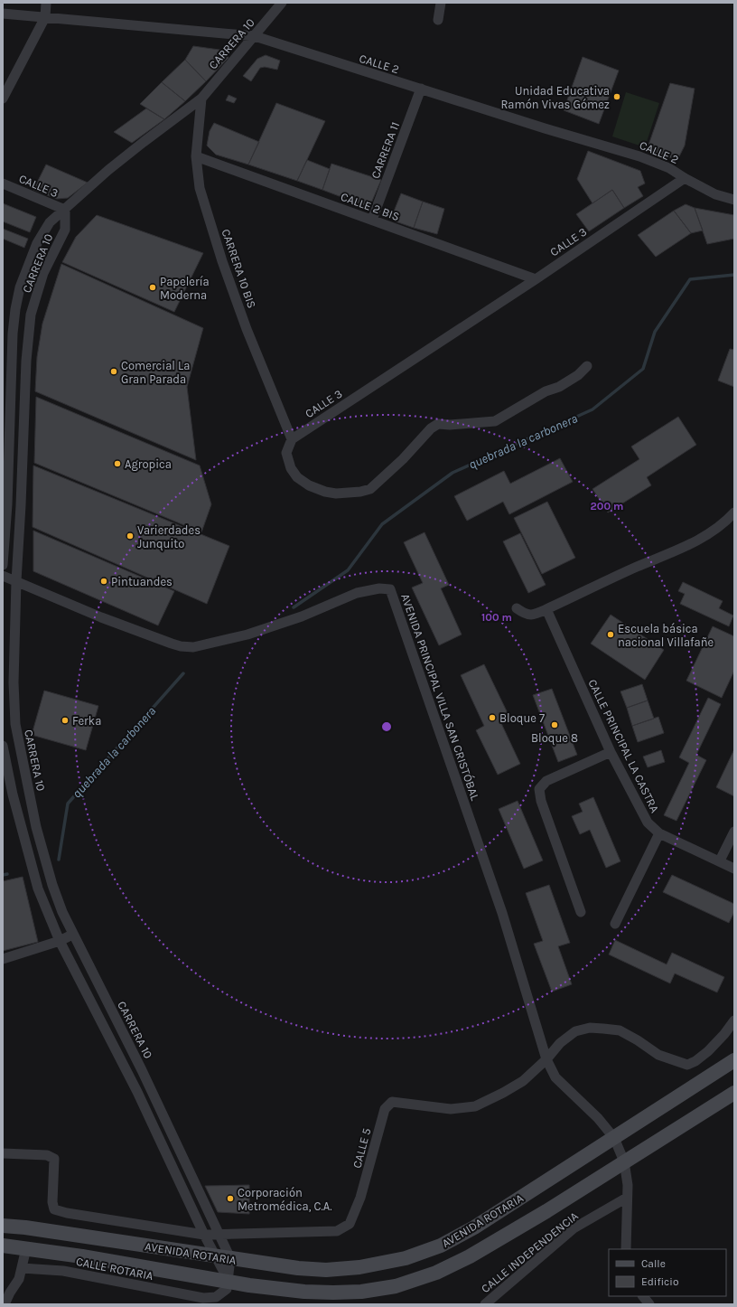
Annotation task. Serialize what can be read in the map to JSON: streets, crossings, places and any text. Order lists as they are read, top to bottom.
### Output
{
  "streets": {
    "main road": ["AVENIDA ROTARIA"],
    "street": [
      "CARRERA 10",
      "CALLE 2",
      "CARRERA 11",
      "CALLE 3",
      "CALLE 2 BIS",
      "CARRERA 10 BIS",
      "AVENIDA PRINCIPAL VILLA SAN CRISTÓBAL",
      "CALLE PRINCIPAL LA CASTRA",
      "CALLE 5",
      "CALLE INDEPENDENCIA",
      "CALLE ROTARIA"
    ]
  },
  "crossings": [
    ["CARRERA 10", "CALLE 2"],
    ["CARRERA 10", "CALLE 3"],
    ["CARRERA 10", "CARRERA 10 BIS"],
    ["CARRERA 10", "AVENIDA PRINCIPAL VILLA SAN CRISTÓBAL"],
    ["CARRERA 10", "CALLE 5"],
    ["CARRERA 10", "AVENIDA ROTARIA"],
    ["CALLE 2", "CARRERA 11"],
    ["CALLE 2", "CALLE 3"],
    ["CARRERA 11", "CALLE 2 BIS"],
    ["CALLE 3", "CALLE 2 BIS"],
    ["CALLE 3", "CARRERA 10 BIS"],
    ["CALLE 2 BIS", "CARRERA 10 BIS"],
    ["AVENIDA PRINCIPAL VILLA SAN CRISTÓBAL", "CALLE 5"],
    ["AVENIDA ROTARIA", "CALLE ROTARIA"]
  ],
  "water": ["quebrada la carbonera"],
  "places": [
    "Unidad Educativa Ramón Vivas Gómez",
    "Papelería Moderna",
    "Comercial La Gran Parada",
    "Agropica",
    "Varierdades Junquito",
    "Pintuandes",
    "Escuela básica nacional Villafañe",
    "Bloque 7",
    "Ferka",
    "Bloque 8",
    "Corporación Metromédica, C.A."
  ],
  "legend": ["Calle", "Edificio"],
  "rings": ["200 m", "100 m"]
}
